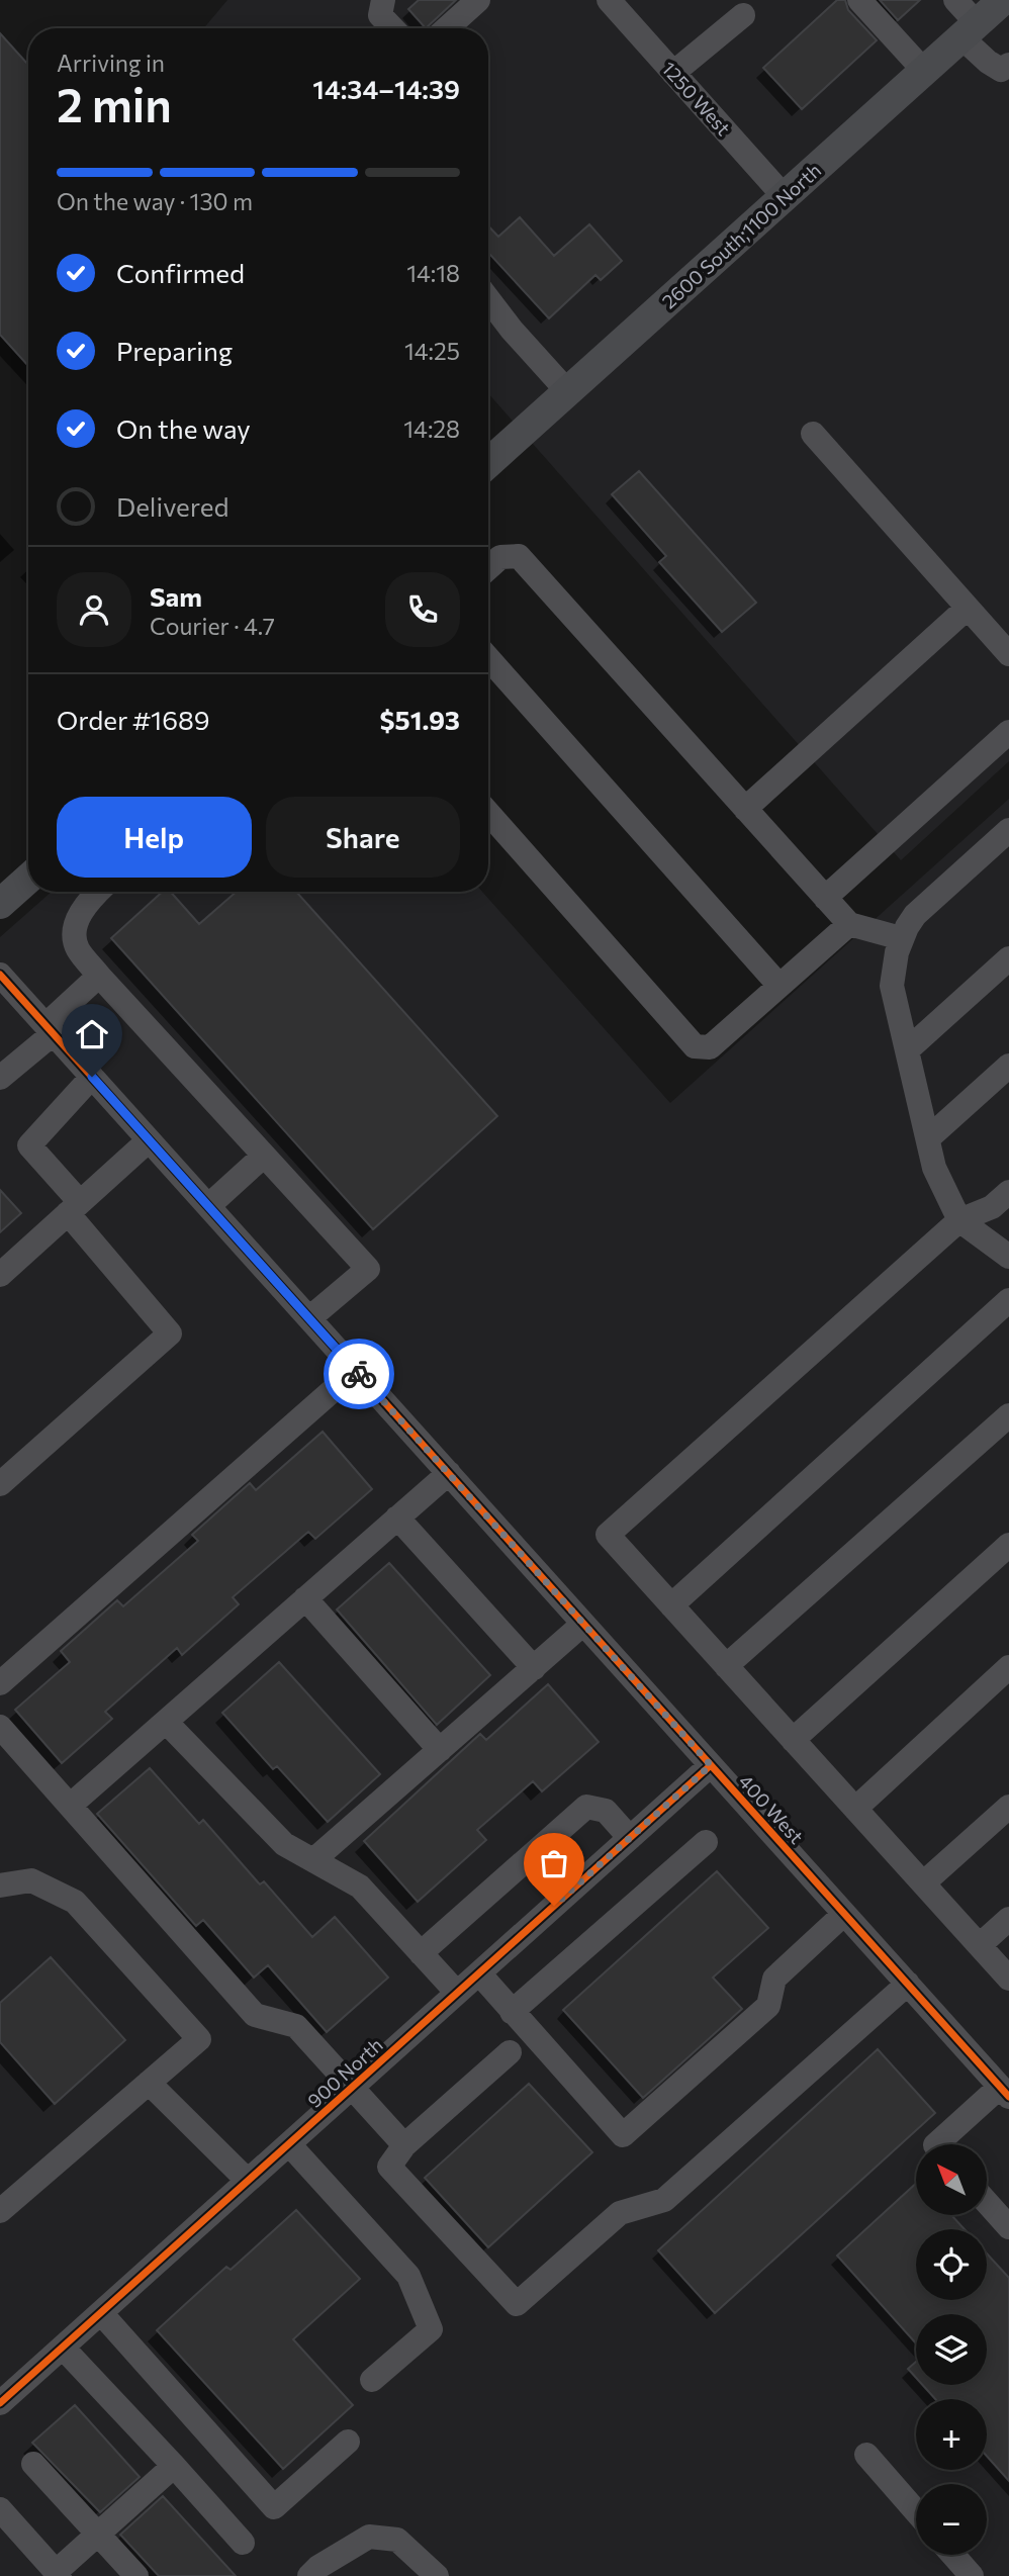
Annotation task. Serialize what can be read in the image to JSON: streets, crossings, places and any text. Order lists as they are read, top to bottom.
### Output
{
  "streets": {
    "main road": ["2600 South;1100 North"],
    "street": ["1250 West", "400 West", "900 North"]
  },
  "crossings": [
    ["1250 West", "2600 South;1100 North"],
    ["400 West", "900 North"]
  ],
  "north": "top left",
  "page": {
    "heading": ["2 min", "Arriving in", "14:34–14:39"],
    "panel": [
      "Sam",
      "Courier · 4.7",
      "Order #1689",
      "$51.93"
    ],
    "bar": "On the way · 130 m",
    "list": [
      ["Confirmed", "14:18"],
      ["Preparing", "14:25"],
      ["On the way", "14:28"],
      "Delivered"
    ],
    "buttons": ["Help", "Share"],
    "map_buttons": ["+", "−"]
  }
}
